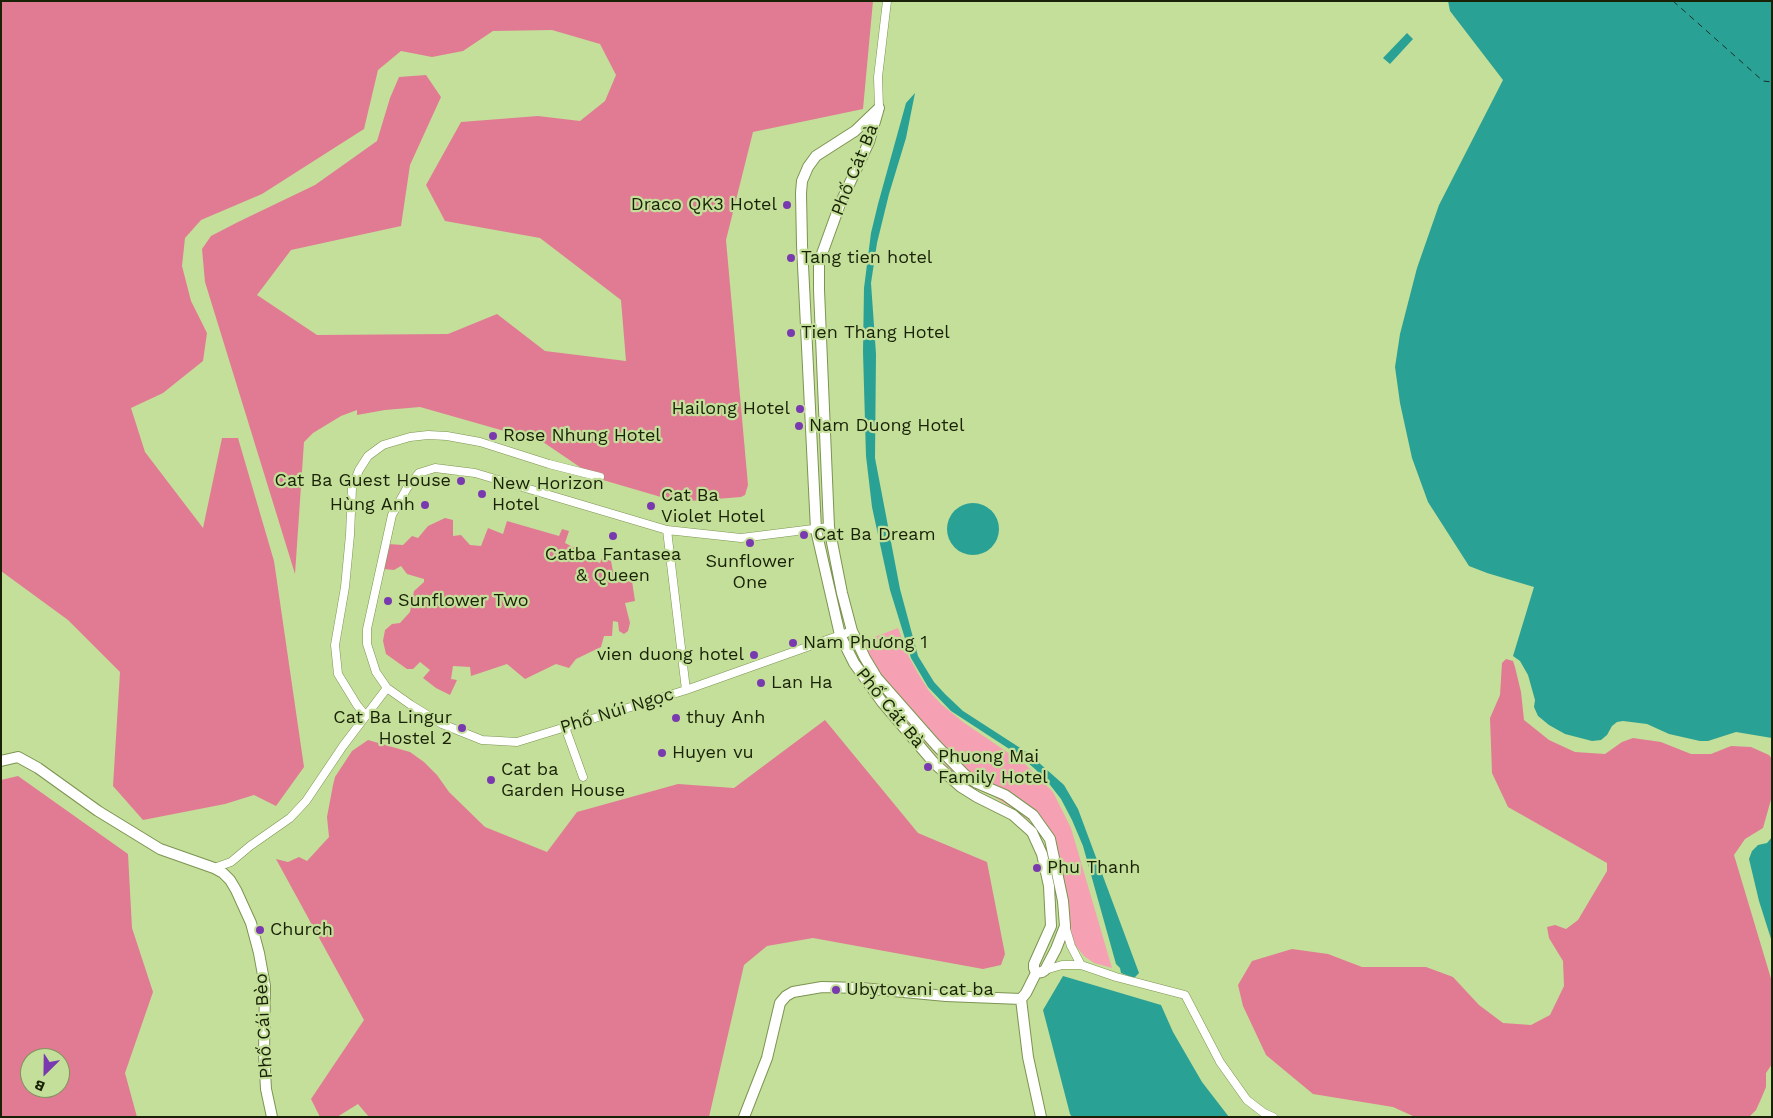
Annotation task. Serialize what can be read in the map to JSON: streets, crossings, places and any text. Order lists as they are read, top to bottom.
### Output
{
  "streets": {
    "main road": ["Phố Cát Bà", "Phố Cái Bèo"],
    "street": ["Phố Núi Ngọc"]
  },
  "crossings": [
    ["Phố Cát Bà", "Phố Núi Ngọc"]
  ],
  "places": [
    "Draco QK3 Hotel",
    "Tang tien hotel",
    "Tien Thang Hotel",
    "Hailong Hotel",
    "Nam Duong Hotel",
    "Rose Nhung Hotel",
    "Cat Ba Guest House",
    "New Horizon Hotel",
    "Hùng Anh",
    "Cat Ba Violet Hotel",
    "Cat Ba Dream",
    "Catba Fantasea & Queen",
    "Sunflower One",
    "Sunflower Two",
    "Nam Phương 1",
    "vien duong hotel",
    "Lan Ha",
    "thuy Anh",
    "Cat Ba Lingur Hostel 2",
    "Huyen vu",
    "Phuong Mai Family Hotel",
    "Cat ba Garden House",
    "Phu Thanh",
    "Church",
    "Ubytovani cat ba"
  ],
  "north": "bottom left"
}
